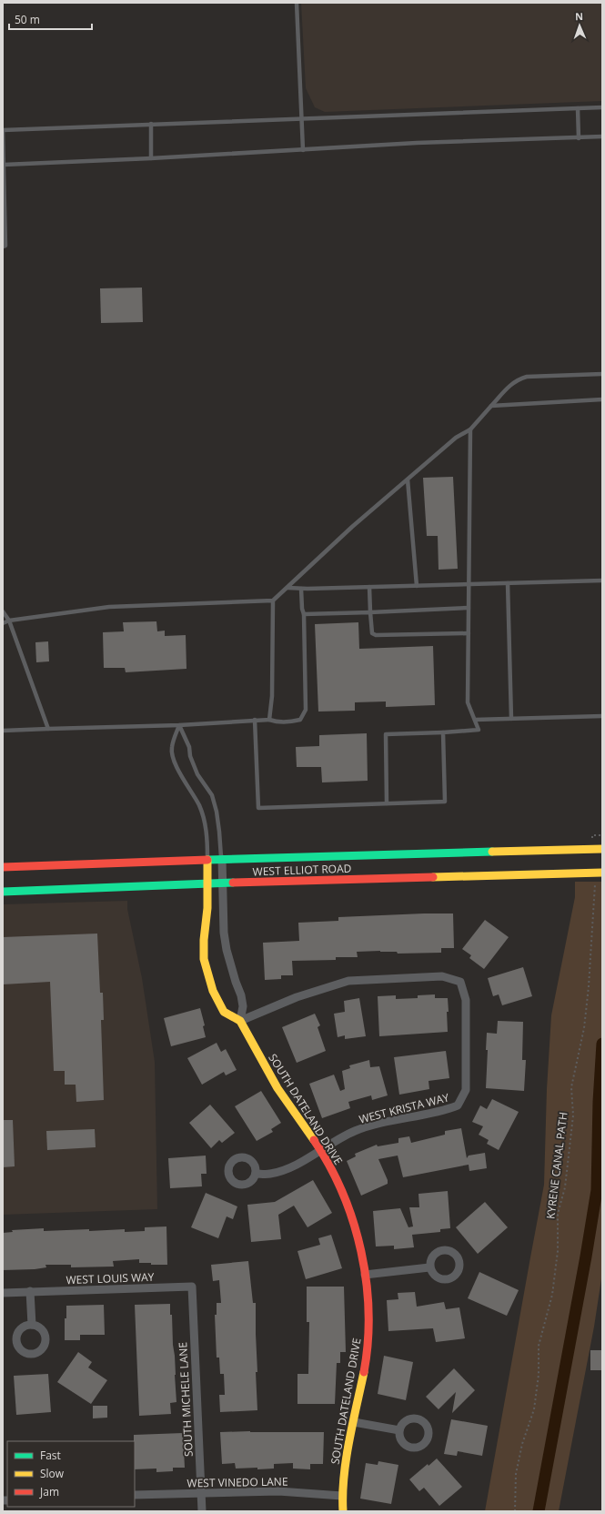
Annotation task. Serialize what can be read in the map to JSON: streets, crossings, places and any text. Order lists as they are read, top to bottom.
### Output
{
  "streets": {
    "main road": ["WEST ELLIOT ROAD", "SOUTH DATELAND DRIVE"],
    "street": [
      "WEST KRISTA WAY",
      "WEST LOUIS WAY",
      "SOUTH MICHELE LANE",
      "WEST VINEDO LANE"
    ],
    "path": ["KYRENE CANAL PATH"]
  },
  "crossings": [
    ["WEST KRISTA WAY", "SOUTH DATELAND DRIVE"],
    ["SOUTH DATELAND DRIVE", "WEST VINEDO LANE"],
    ["WEST LOUIS WAY", "SOUTH MICHELE LANE"],
    ["SOUTH MICHELE LANE", "WEST VINEDO LANE"]
  ],
  "legend": ["Fast", "Slow", "Jam"],
  "scale_bar": "50 m",
  "north": "top"
}
